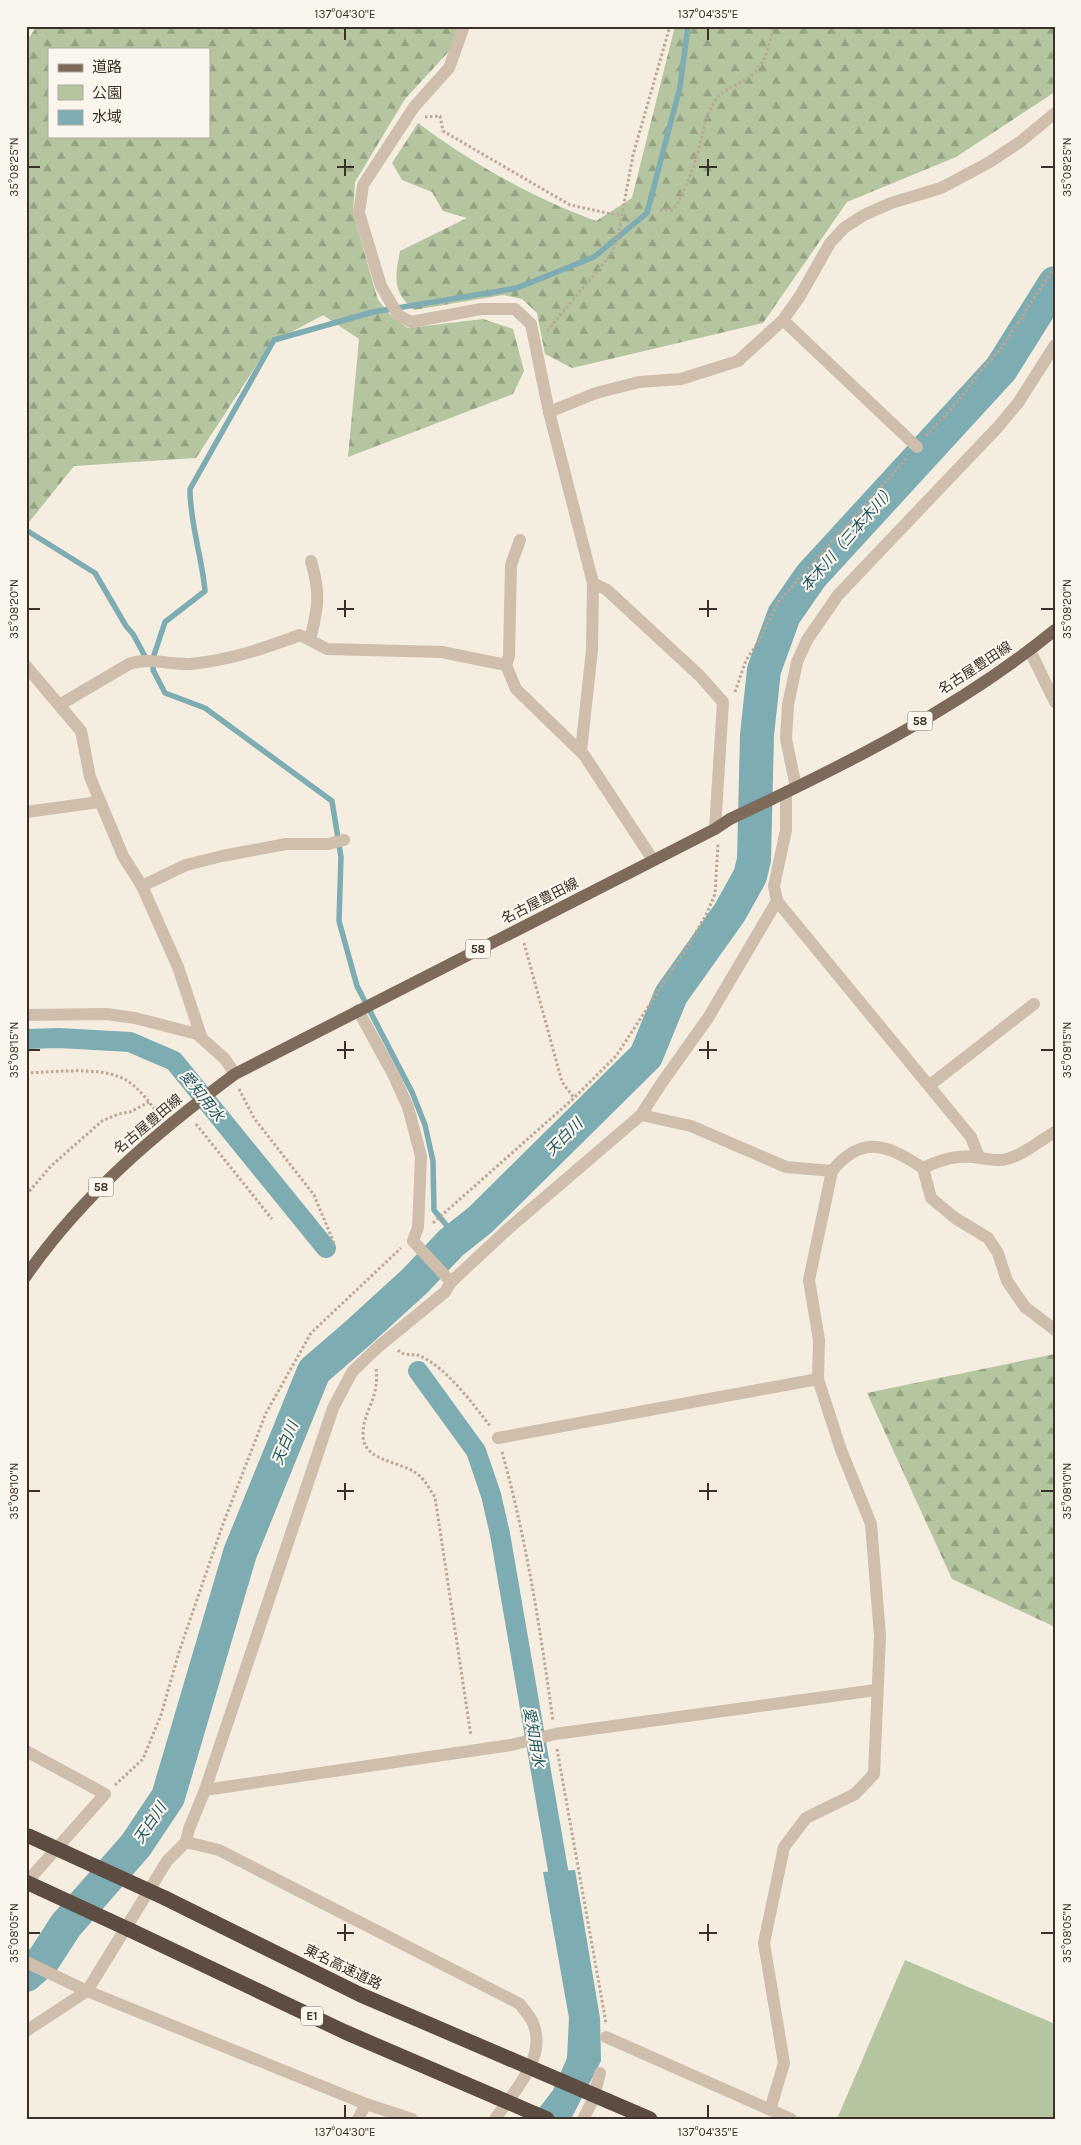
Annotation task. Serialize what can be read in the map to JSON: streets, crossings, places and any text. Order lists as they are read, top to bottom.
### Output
{
  "streets": {
    "highway": ["東名高速道路", "E1"],
    "main road": ["名古屋豊田線", "58"]
  },
  "water": ["本木川（三本木川）", "愛知用水", "天白川"],
  "legend": ["道路", "公園", "水域"],
  "coordinates": [
    "137°04'30\"E",
    "137°04'35\"E",
    "35°08'25\"N",
    "35°08'20\"N",
    "35°08'15\"N",
    "35°08'10\"N",
    "35°08'05\"N"
  ]
}
